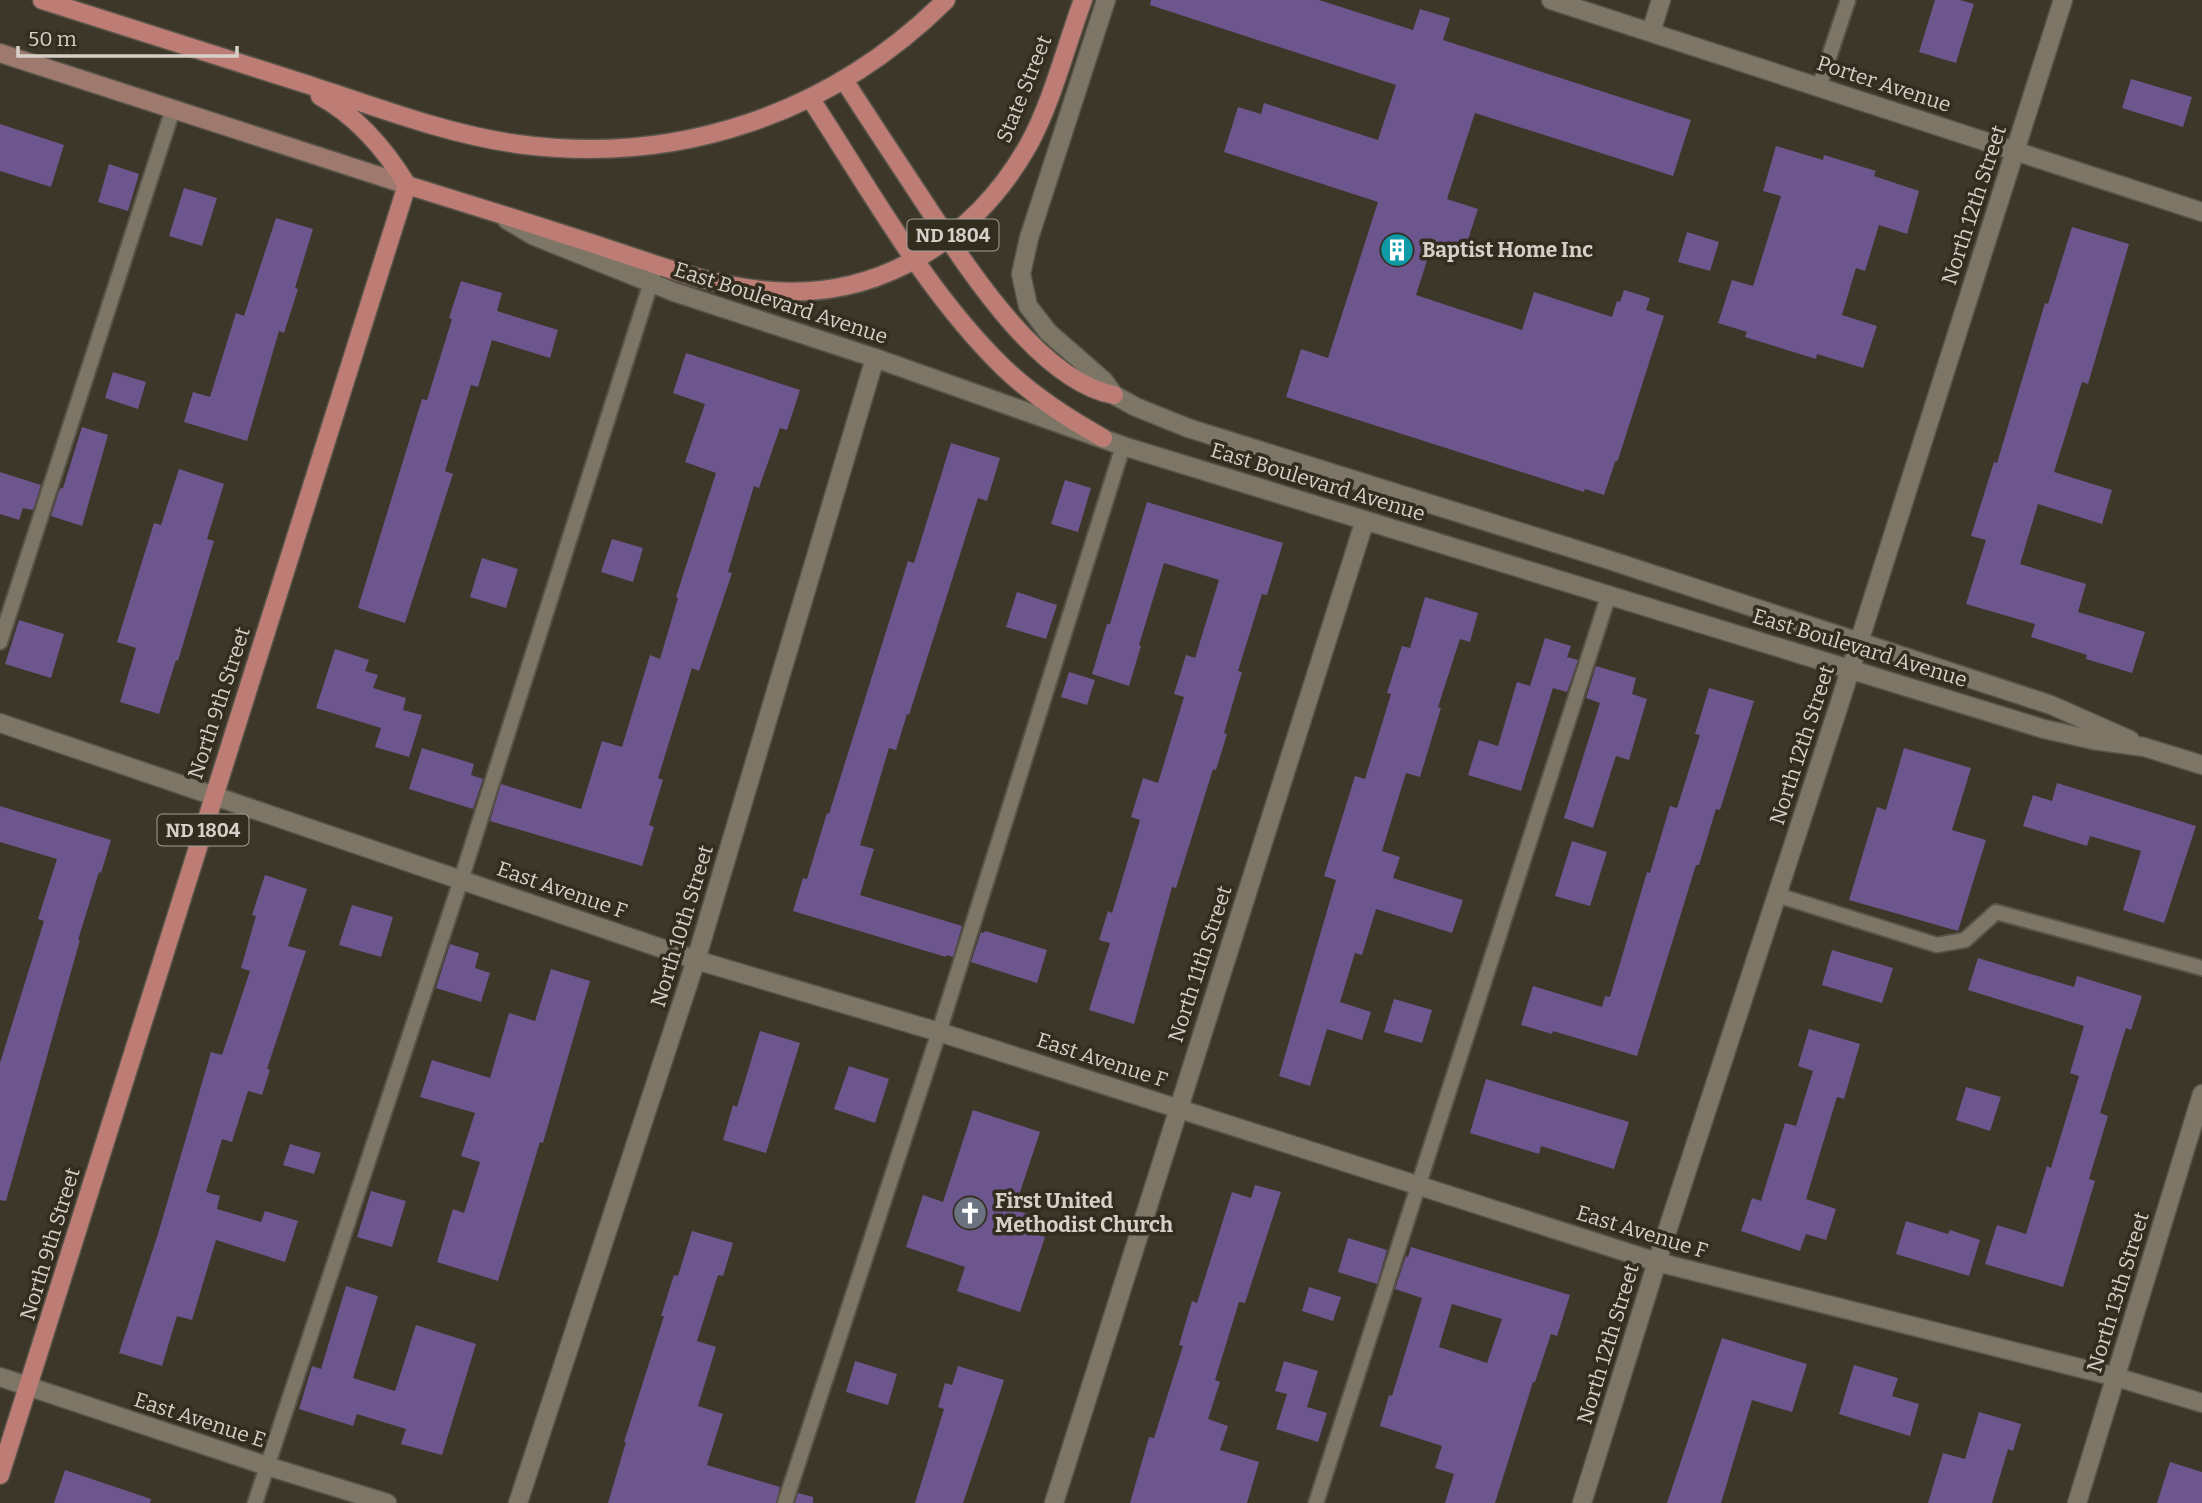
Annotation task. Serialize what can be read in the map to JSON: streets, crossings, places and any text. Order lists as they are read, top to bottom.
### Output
{
  "streets": {
    "main road": [
      "State Street",
      "ND 1804",
      "East Boulevard Avenue",
      "North 9th Street"
    ],
    "street": [
      "Porter Avenue",
      "North 12th Street",
      "East Avenue F",
      "North 10th Street",
      "North 11th Street",
      "North 13th Street",
      "East Avenue E"
    ]
  },
  "crossings": [
    ["Porter Avenue", "North 12th Street"],
    ["State Street", "East Boulevard Avenue"],
    ["North 12th Street", "East Boulevard Avenue"],
    ["North 12th Street", "East Avenue F"],
    ["East Boulevard Avenue", "North 9th Street"],
    ["East Boulevard Avenue", "North 10th Street"],
    ["East Boulevard Avenue", "North 11th Street"],
    ["North 9th Street", "East Avenue F"],
    ["North 9th Street", "East Avenue E"],
    ["East Avenue F", "North 10th Street"],
    ["East Avenue F", "North 11th Street"],
    ["East Avenue F", "North 13th Street"]
  ],
  "places": {
    "building": ["Baptist Home Inc"],
    "church": ["First United Methodist Church"]
  },
  "scale_bar": "50 m"
}
